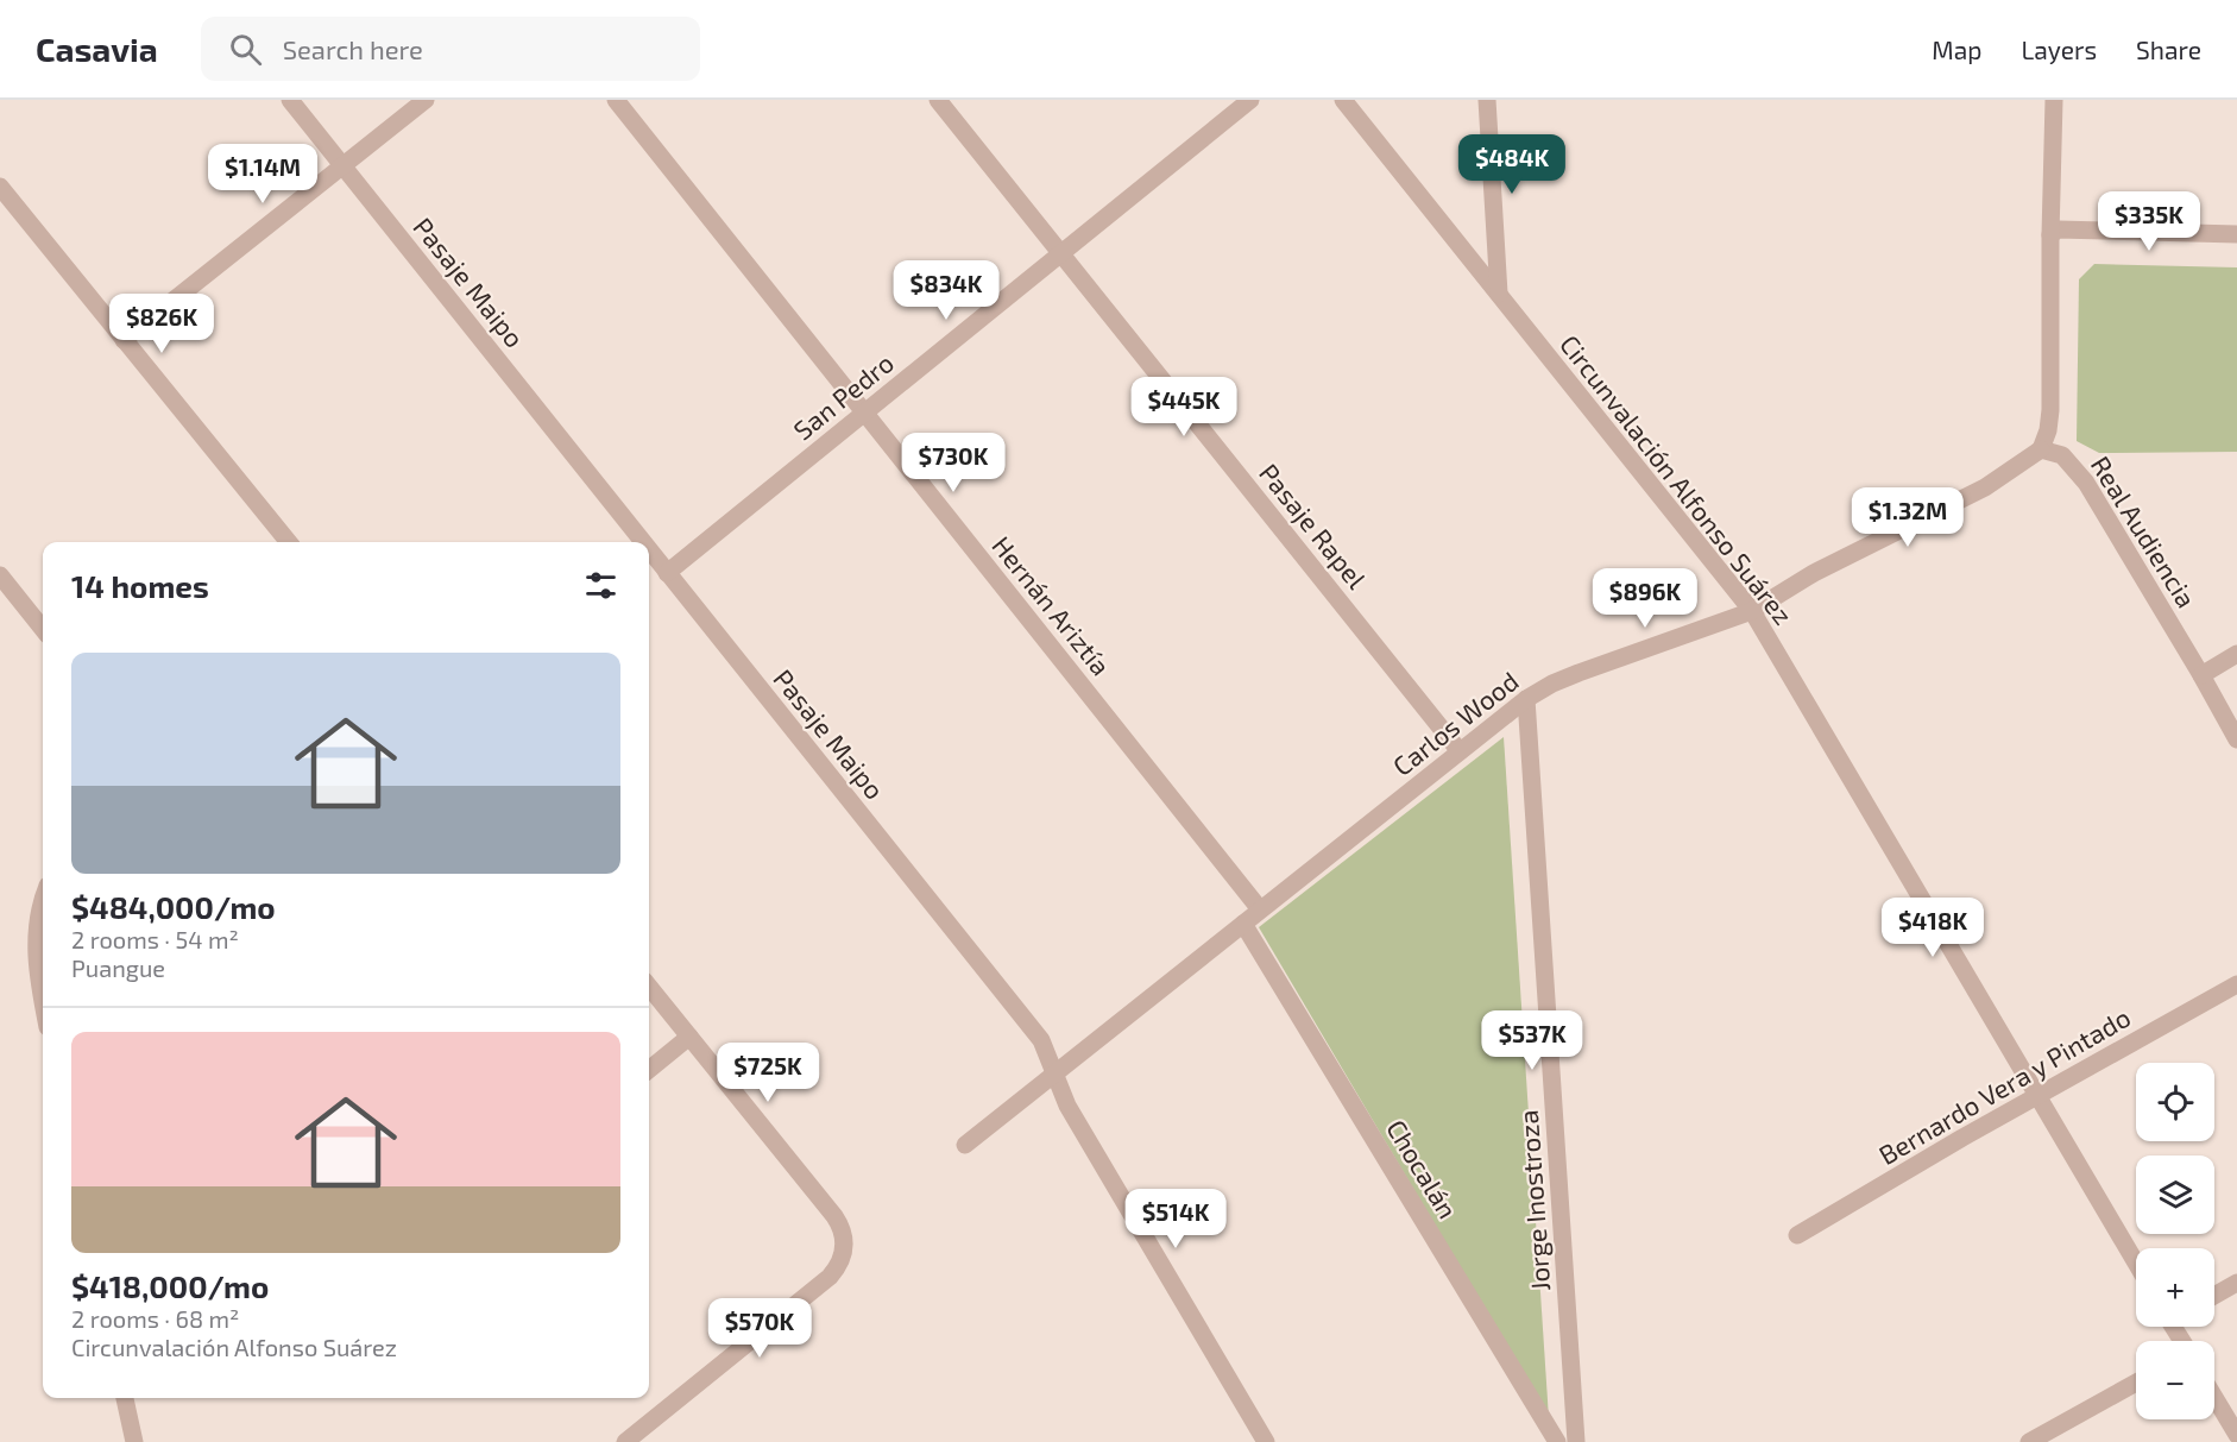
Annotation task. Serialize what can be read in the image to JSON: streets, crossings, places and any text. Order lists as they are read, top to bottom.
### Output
{
  "streets": {
    "street": [
      "Pasaje Maipo",
      "San Pedro",
      "Circunvalación Alfonso Suárez",
      "Pasaje Rapel",
      "Real Audiencia",
      "Hernán Ariztía",
      "Carlos Wood",
      "Bernardo Vera y Pintado",
      "Chocalán",
      "Jorge Inostroza"
    ]
  },
  "crossings": [
    ["Pasaje Maipo", "San Pedro"],
    ["Pasaje Maipo", "Carlos Wood"],
    ["San Pedro", "Pasaje Rapel"],
    ["San Pedro", "Hernán Ariztía"],
    ["Circunvalación Alfonso Suárez", "Carlos Wood"],
    ["Circunvalación Alfonso Suárez", "Bernardo Vera y Pintado"],
    ["Pasaje Rapel", "Carlos Wood"],
    ["Real Audiencia", "Carlos Wood"],
    ["Hernán Ariztía", "Carlos Wood"],
    ["Carlos Wood", "Chocalán"],
    ["Carlos Wood", "Jorge Inostroza"]
  ],
  "page": {
    "header": "Casavia",
    "search": "Search here",
    "nav": ["Map", "Layers", "Share"],
    "price": [
      "$484K",
      "$1.14M",
      "$335K",
      "$834K",
      "$826K",
      "$445K",
      "$730K",
      "$1.32M",
      "$896K",
      "$418K",
      "$537K",
      "$725K",
      "$514K",
      "$570K"
    ],
    "heading": "14 homes",
    "list": [
      {
        "name": "$484,000/mo",
        "note": "2 rooms · 54 m² · Puangue"
      },
      {
        "name": "$418,000/mo",
        "note": "2 rooms · 68 m² · Circunvalación Alfonso Suárez"
      }
    ],
    "map_buttons": ["+", "−"]
  }
}
